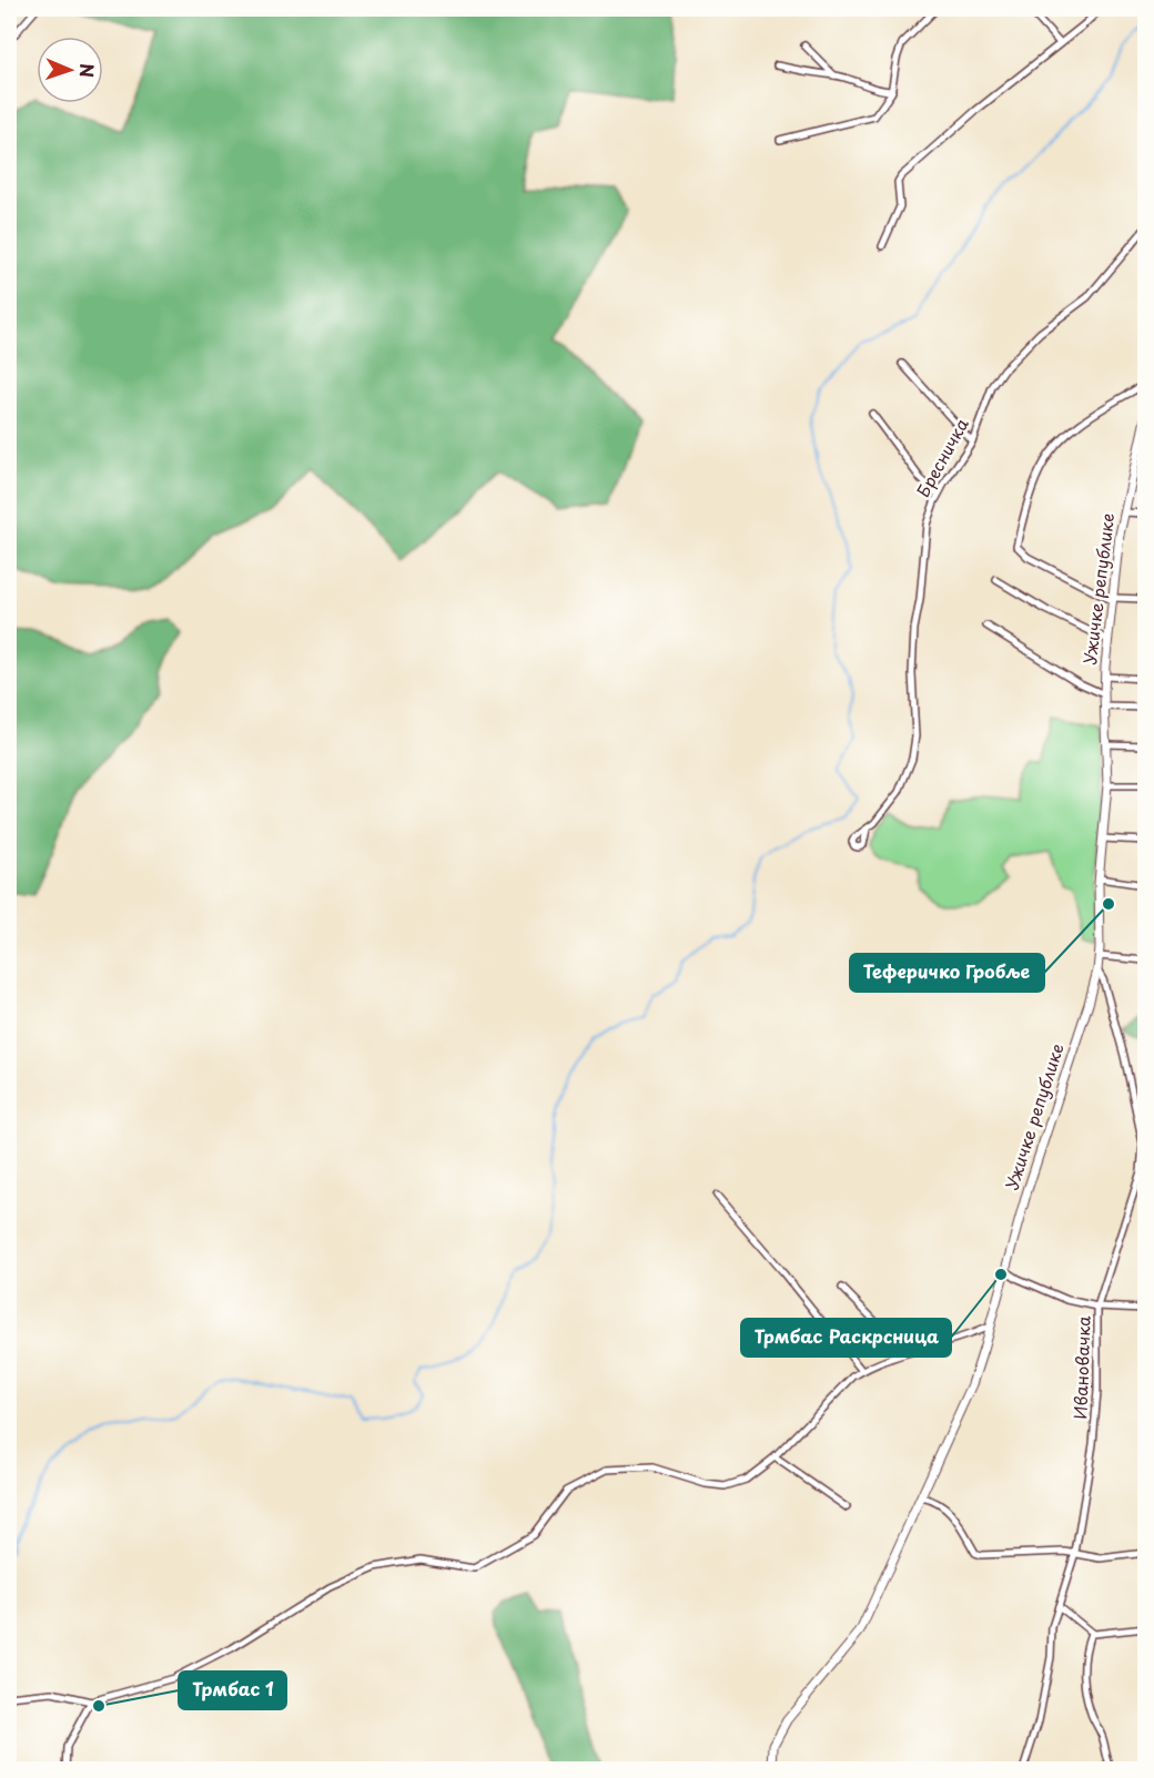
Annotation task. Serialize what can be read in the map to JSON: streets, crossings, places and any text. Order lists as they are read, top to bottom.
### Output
{
  "streets": {
    "street": ["Бресничка", "Ужичке републике", "Ивановачка"]
  },
  "crossings": [
    ["Ужичке републике", "Ивановачка"]
  ],
  "places": ["Теферичко Гробље", "Трмбас Раскрсница", "Трмбас 1"],
  "north": "right"
}
